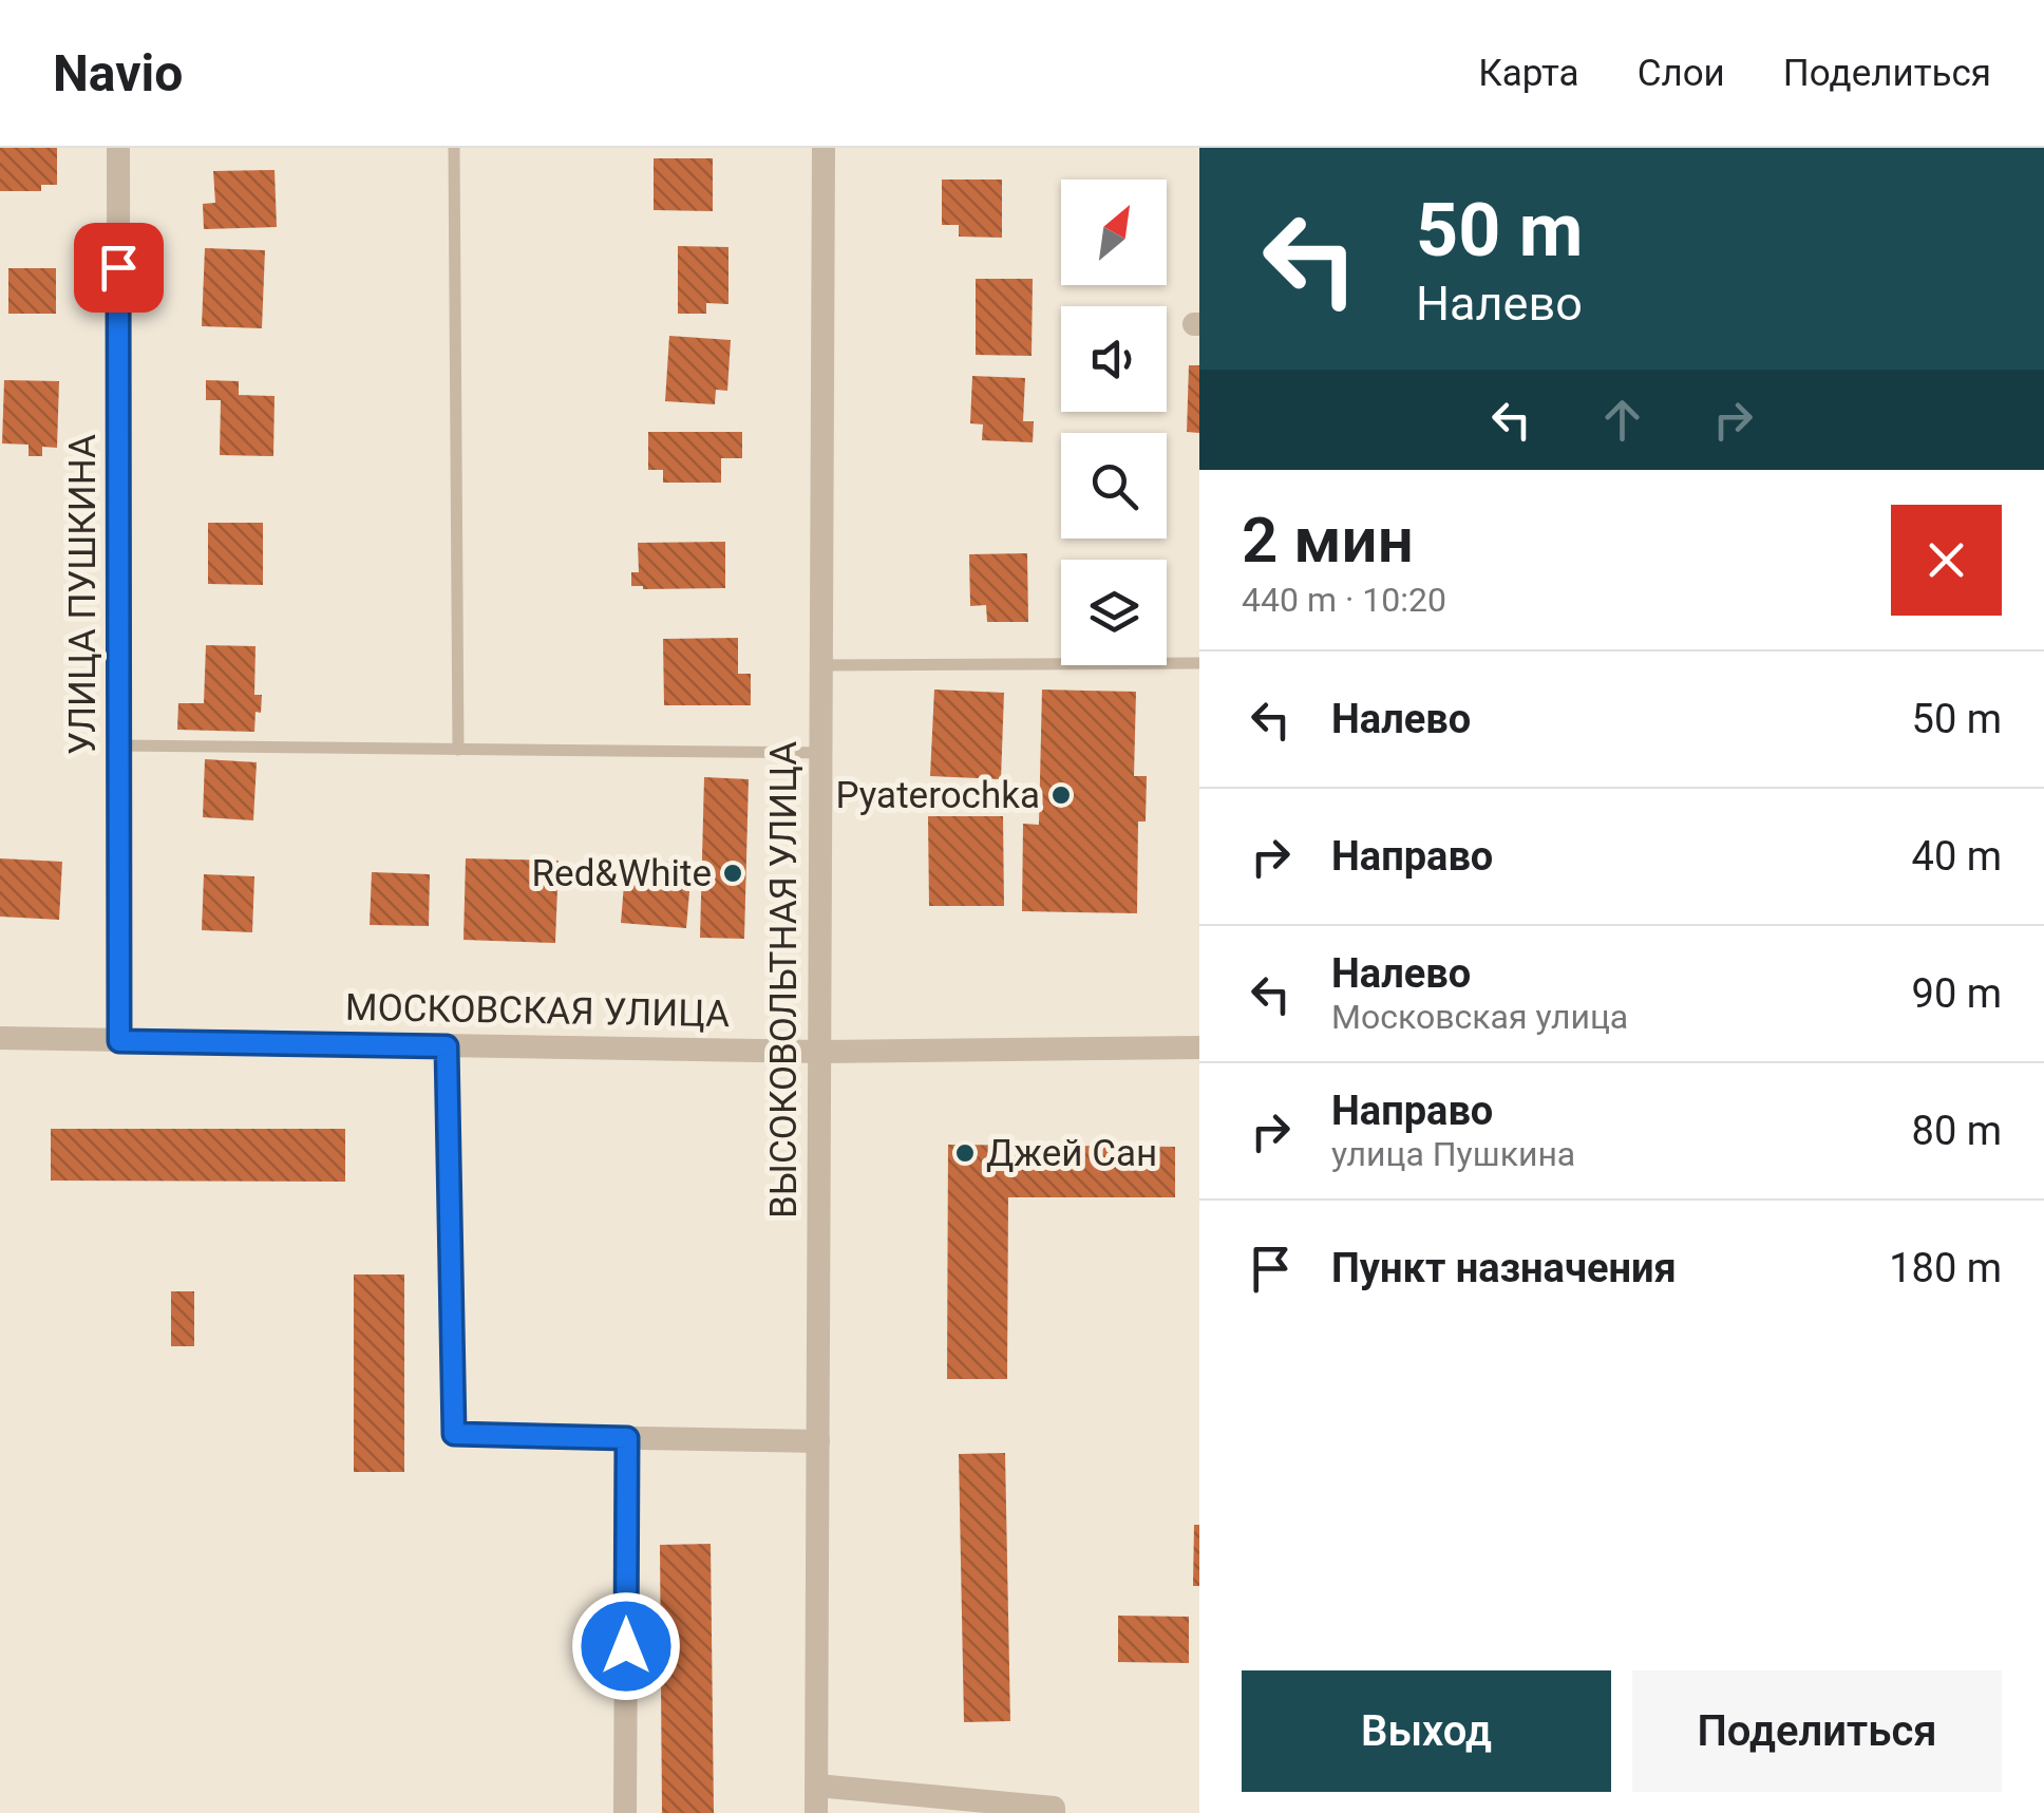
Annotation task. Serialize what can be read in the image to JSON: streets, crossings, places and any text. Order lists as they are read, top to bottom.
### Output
{
  "streets": {
    "street": ["УЛИЦА ПУШКИНА", "ВЫСОКОВОЛЬТНАЯ УЛИЦА", "МОСКОВСКАЯ УЛИЦА"]
  },
  "crossings": [
    ["УЛИЦА ПУШКИНА", "МОСКОВСКАЯ УЛИЦА"],
    ["ВЫСОКОВОЛЬТНАЯ УЛИЦА", "МОСКОВСКАЯ УЛИЦА"]
  ],
  "places": ["Pyaterochka", "Red&White", "Джей Сан"],
  "north": "top right",
  "page": {
    "header": "Navio",
    "nav": ["Карта", "Слои", "Поделиться"],
    "turn": ["50 m", "Налево"],
    "heading": ["2 мин", "440 m · 10:20"],
    "list": [
      {
        "name": "Налево",
        "value": "50 m"
      },
      {
        "name": "Направо",
        "value": "40 m"
      },
      {
        "name": "Налево",
        "note": "Московская улица",
        "value": "90 m"
      },
      {
        "name": "Направо",
        "note": "улица Пушкина",
        "value": "80 m"
      },
      {
        "name": "Пункт назначения",
        "value": "180 m"
      }
    ],
    "buttons": ["Выход", "Поделиться"]
  }
}
